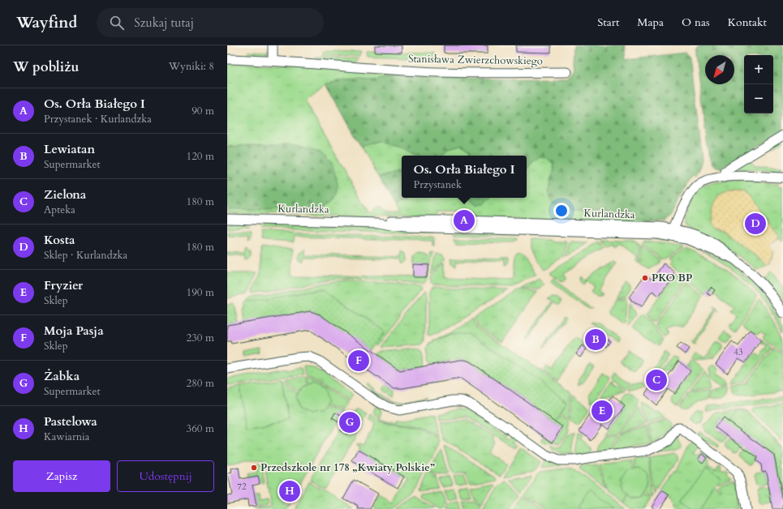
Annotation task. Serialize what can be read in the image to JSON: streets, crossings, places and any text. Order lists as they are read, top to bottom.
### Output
{
  "streets": {
    "street": ["Stanisława Zwierzchowskiego", "Kurlandzka"]
  },
  "places": ["PKO BP", "Przedszkole nr 178 „Kwiaty Polskie”"],
  "house_numbers": ["43", "72"],
  "north": "bottom left",
  "page": {
    "header": "Wayfind",
    "search": "Szukaj tutaj",
    "nav": [
      "Start",
      "Mapa",
      "O nas",
      "Kontakt"
    ],
    "heading": ["W pobliżu", "Wyniki: 8"],
    "map_buttons": ["+", "−"],
    "list": [
      {
        "mark": "A",
        "name": "Os. Orła Białego I",
        "note": "Przystanek · Kurlandzka",
        "value": "90 m"
      },
      {
        "mark": "B",
        "name": "Lewiatan",
        "note": "Supermarket",
        "value": "120 m"
      },
      {
        "mark": "C",
        "name": "Zielona",
        "note": "Apteka",
        "value": "180 m"
      },
      {
        "mark": "D",
        "name": "Kosta",
        "note": "Sklep · Kurlandzka",
        "value": "180 m"
      },
      {
        "mark": "E",
        "name": "Fryzier",
        "note": "Sklep",
        "value": "190 m"
      },
      {
        "mark": "F",
        "name": "Moja Pasja",
        "note": "Sklep",
        "value": "230 m"
      },
      {
        "mark": "G",
        "name": "Żabka",
        "note": "Supermarket",
        "value": "280 m"
      },
      {
        "mark": "H",
        "name": "Pastelowa",
        "note": "Kawiarnia",
        "value": "360 m"
      }
    ],
    "popup": ["Os. Orła Białego I", "Przystanek"],
    "pins": [
      "A",
      "D",
      "B",
      "F",
      "C",
      "E",
      "G",
      "H"
    ],
    "buttons": ["Zapisz", "Udostępnij"]
  }
}
